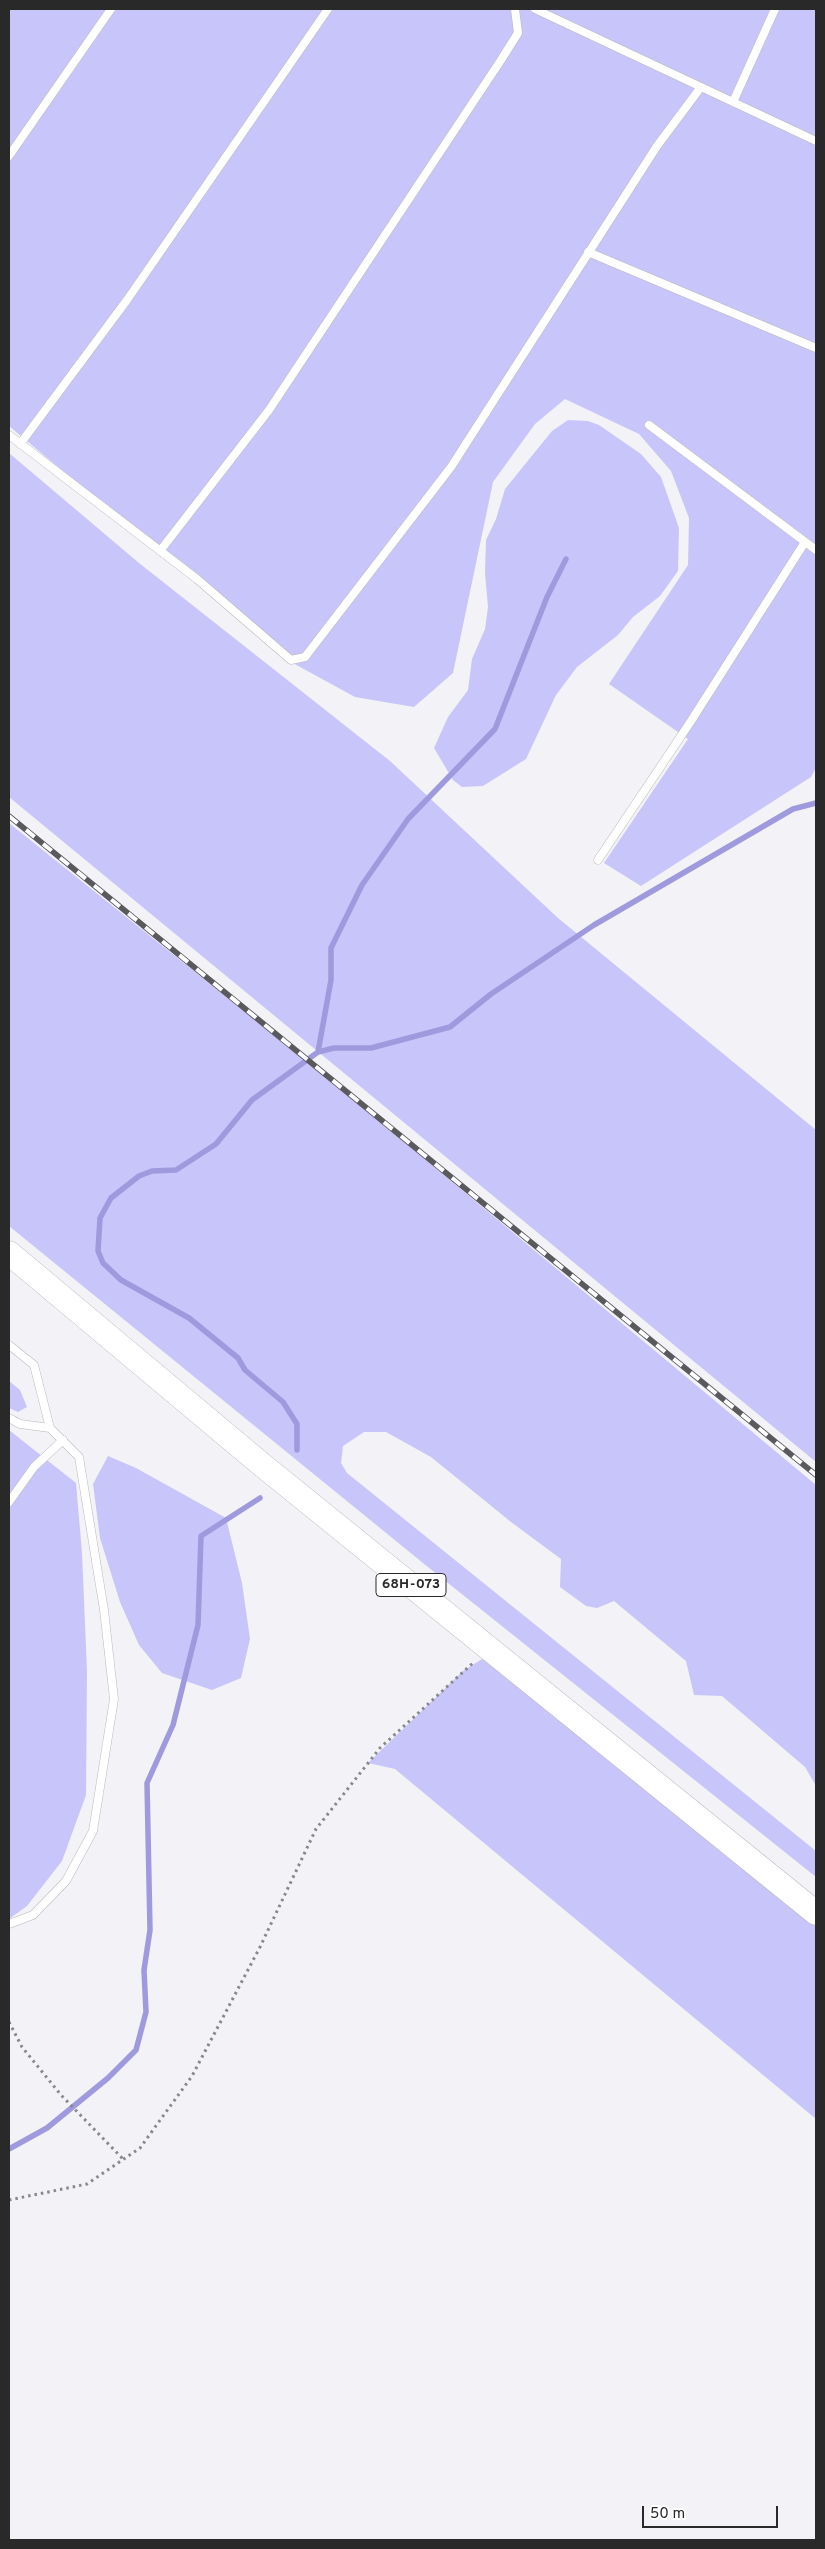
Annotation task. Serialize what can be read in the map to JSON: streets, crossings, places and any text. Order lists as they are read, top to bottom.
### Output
{
  "streets": {
    "main road": ["68Н-073"]
  },
  "scale_bar": "50 m"
}
